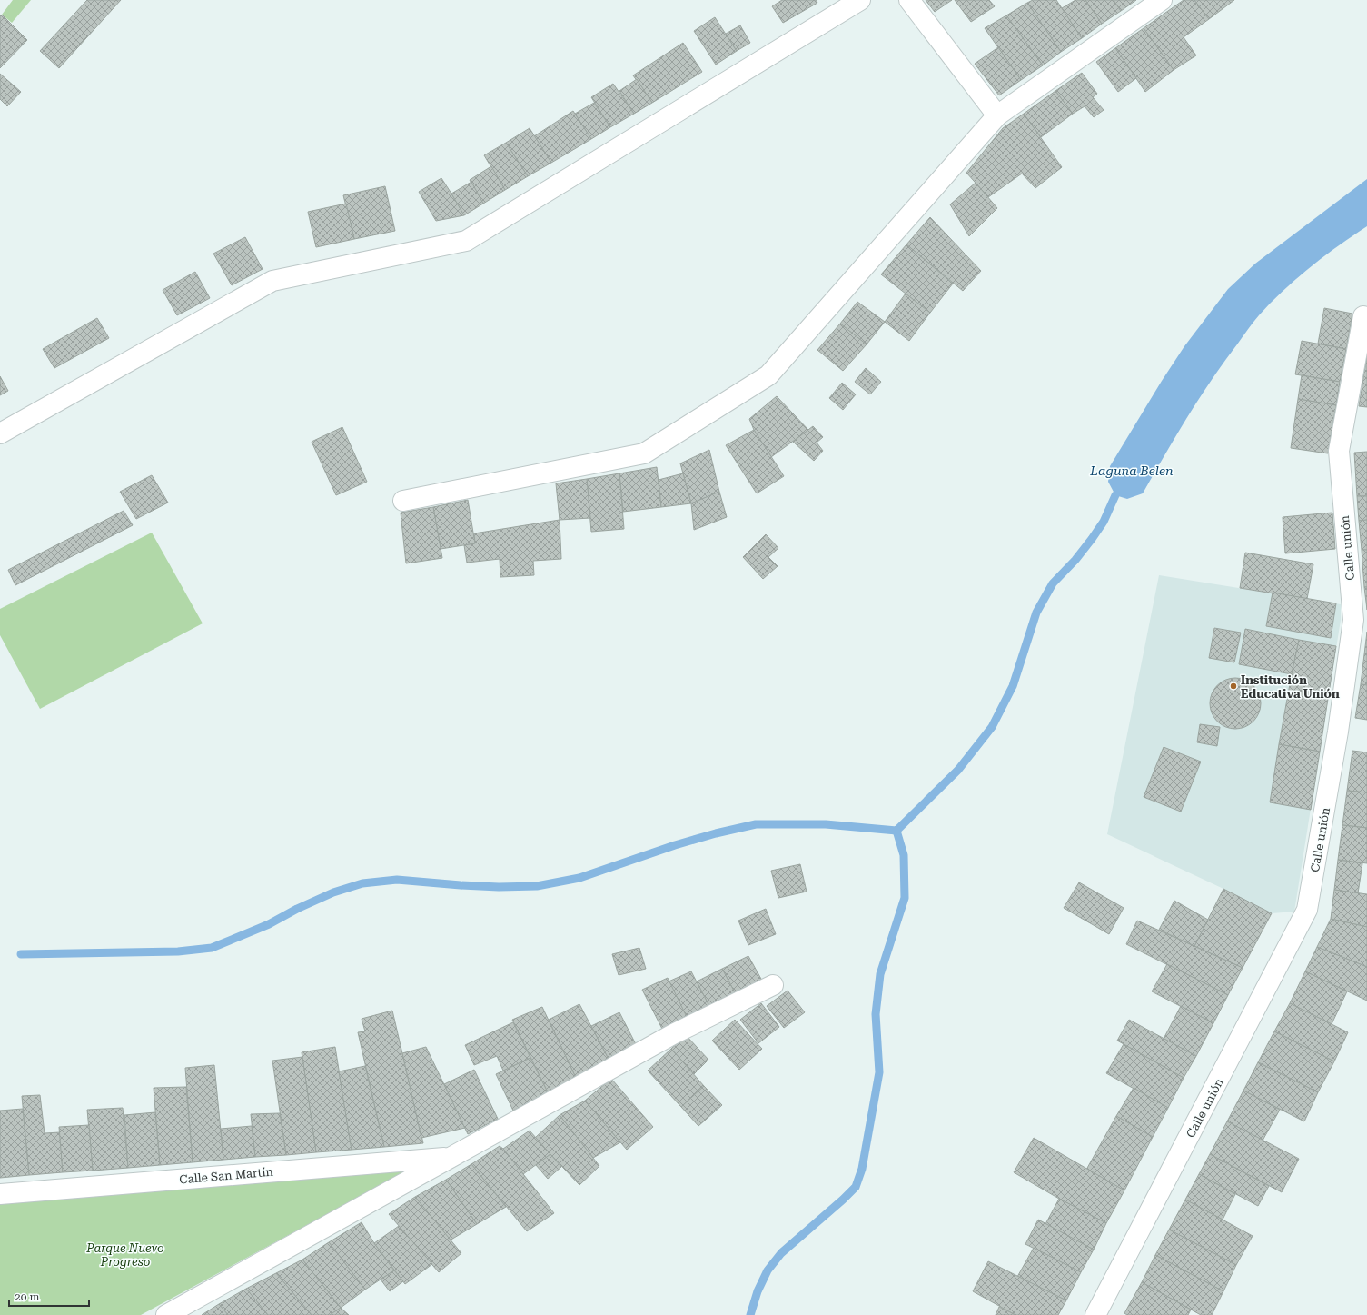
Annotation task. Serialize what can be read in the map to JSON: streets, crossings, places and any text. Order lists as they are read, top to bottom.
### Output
{
  "streets": {
    "street": ["Calle unión", "Calle San Martín"]
  },
  "water": ["Laguna Belen"],
  "parks": ["Parque Nuevo Progreso"],
  "places": ["Institución Educativa Unión"],
  "scale_bar": "20 m"
}
